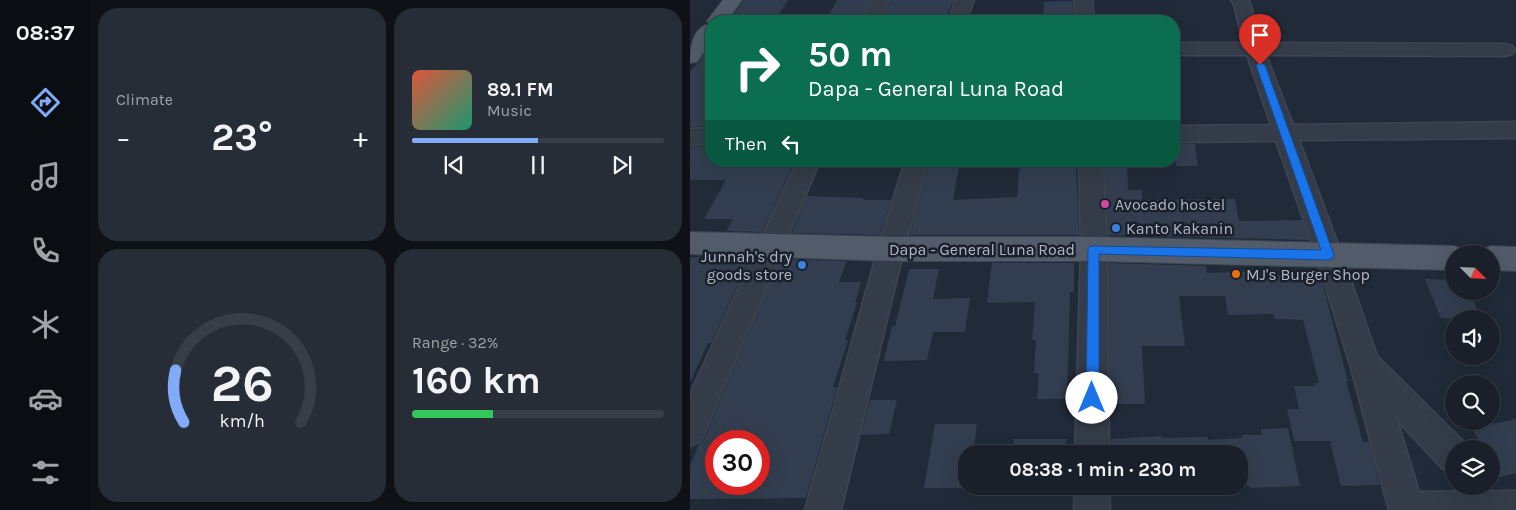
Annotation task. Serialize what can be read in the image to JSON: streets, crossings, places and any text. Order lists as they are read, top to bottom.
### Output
{
  "streets": {
    "main road": ["Dapa - General Luna Road"]
  },
  "places": [
    "Avocado hostel",
    "Kanto Kakanin",
    "Junnah's dry goods store",
    "MJ's Burger Shop"
  ],
  "north": "bottom right",
  "page": {
    "tabs": "08:37",
    "tile": [
      "Climate",
      ["Range · 32%", "160 km"]
    ],
    "turn": ["50 m", "Dapa - General Luna Road"],
    "song": ["89.1 FM", "Music"],
    "heat": ["−", "23°", "+"],
    "then": "Then",
    "limit": "30",
    "trip": "08:38 · 1 min · 230 m",
    "gauge": ["26", "km/h"]
  }
}
